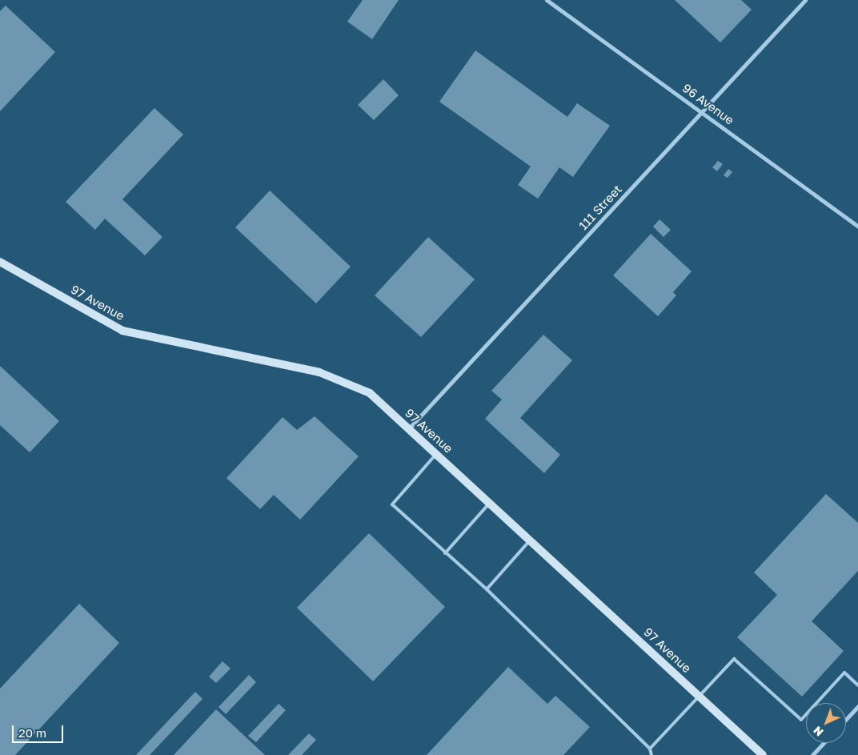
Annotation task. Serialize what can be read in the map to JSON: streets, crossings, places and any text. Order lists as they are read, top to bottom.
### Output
{
  "streets": {
    "street": ["96 Avenue", "111 Street", "97 Avenue"]
  },
  "crossings": [
    ["96 Avenue", "111 Street"],
    ["111 Street", "97 Avenue"]
  ],
  "scale_bar": "20 m",
  "north": "bottom left"
}
